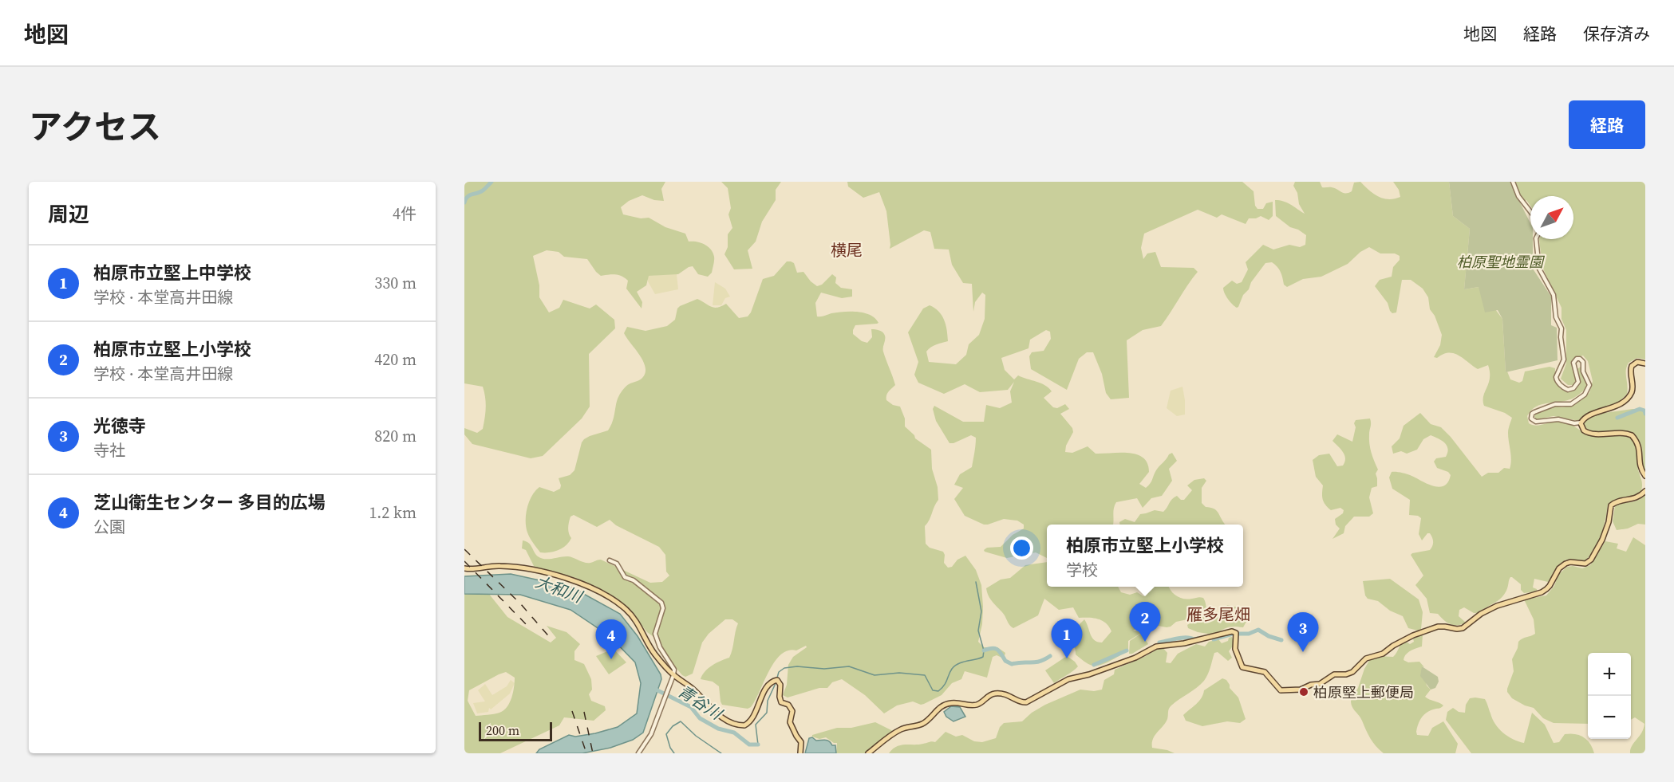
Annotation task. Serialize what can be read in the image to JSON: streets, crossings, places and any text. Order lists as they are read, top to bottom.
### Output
{
  "districts": ["横尾", "雁多尾畑"],
  "water": ["大和川", "青谷川"],
  "parks": ["柏原聖地霊園"],
  "places": ["柏原堅上郵便局"],
  "scale_bar": "200 m",
  "north": "top right",
  "page": {
    "header": "地図",
    "nav": ["地図", "経路", "保存済み"],
    "title": "アクセス",
    "buttons": "経路",
    "heading": ["周辺", "4件"],
    "list": [
      {
        "mark": "1",
        "name": "柏原市立堅上中学校",
        "note": "学校 · 本堂高井田線",
        "value": "330 m"
      },
      {
        "mark": "2",
        "name": "柏原市立堅上小学校",
        "note": "学校 · 本堂高井田線",
        "value": "420 m"
      },
      {
        "mark": "3",
        "name": "光徳寺",
        "note": "寺社",
        "value": "820 m"
      },
      {
        "mark": "4",
        "name": "芝山衛生センター 多目的広場",
        "note": "公園",
        "value": "1.2 km"
      }
    ],
    "popup": ["柏原市立堅上小学校", "学校"],
    "pins": [
      "2",
      "3",
      "1",
      "4"
    ],
    "map_buttons": ["+", "−"],
    "scale": "200 m"
  }
}
